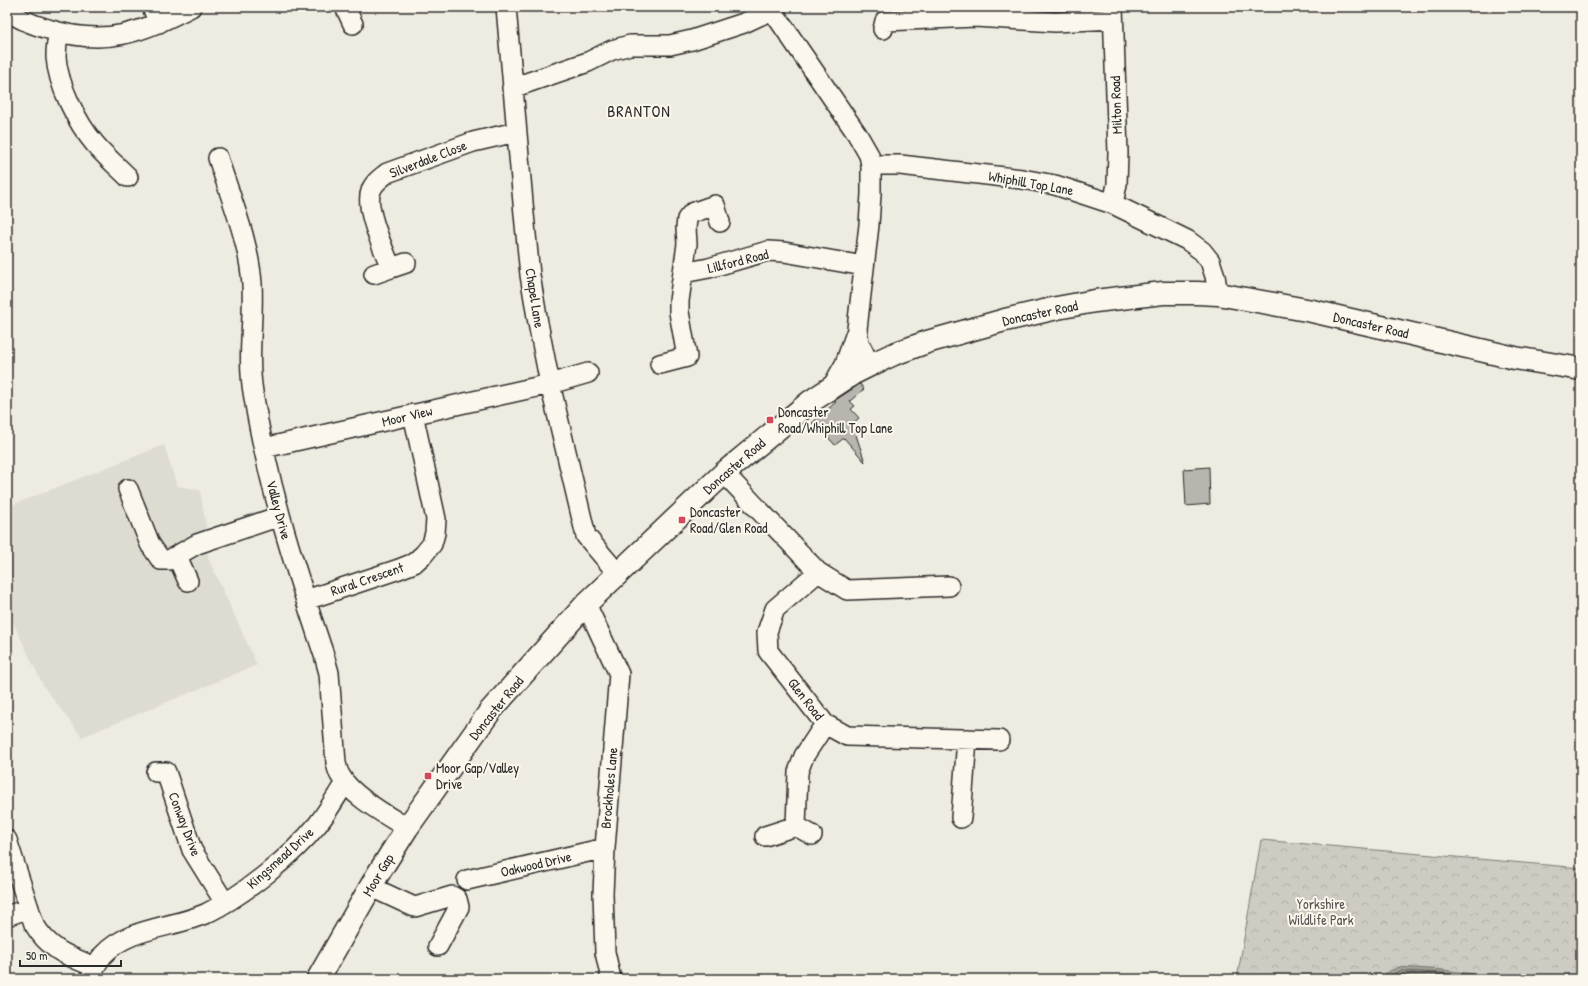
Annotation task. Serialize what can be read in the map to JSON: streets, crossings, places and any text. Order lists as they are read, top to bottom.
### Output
{
  "streets": {
    "main road": ["Doncaster Road", "Moor Gap"],
    "street": [
      "Milton Road",
      "Silverdale Close",
      "Whiphill Top Lane",
      "Lillford Road",
      "Chapel Lane",
      "Moor View",
      "Valley Drive",
      "Rural Crescent",
      "Glen Road",
      "Brockholes Lane",
      "Conway Drive",
      "Kingsmead Drive",
      "Oakwood Drive"
    ]
  },
  "crossings": [
    ["Milton Road", "Whiphill Top Lane"],
    ["Silverdale Close", "Chapel Lane"],
    ["Whiphill Top Lane", "Doncaster Road"],
    ["Chapel Lane", "Doncaster Road"],
    ["Chapel Lane", "Moor View"],
    ["Doncaster Road", "Brockholes Lane"],
    ["Doncaster Road", "Moor Gap"],
    ["Moor View", "Valley Drive"],
    ["Moor View", "Rural Crescent"],
    ["Valley Drive", "Rural Crescent"],
    ["Valley Drive", "Kingsmead Drive"],
    ["Valley Drive", "Moor Gap"],
    ["Brockholes Lane", "Oakwood Drive"],
    ["Conway Drive", "Kingsmead Drive"]
  ],
  "districts": ["BRANTON"],
  "parks": ["Yorkshire Wildlife Park"],
  "places": {
    "transit": ["Doncaster Road/Whiphill Top Lane", "Doncaster Road/Glen Road", "Moor Gap/Valley Drive"]
  },
  "scale_bar": "50 m"
}
